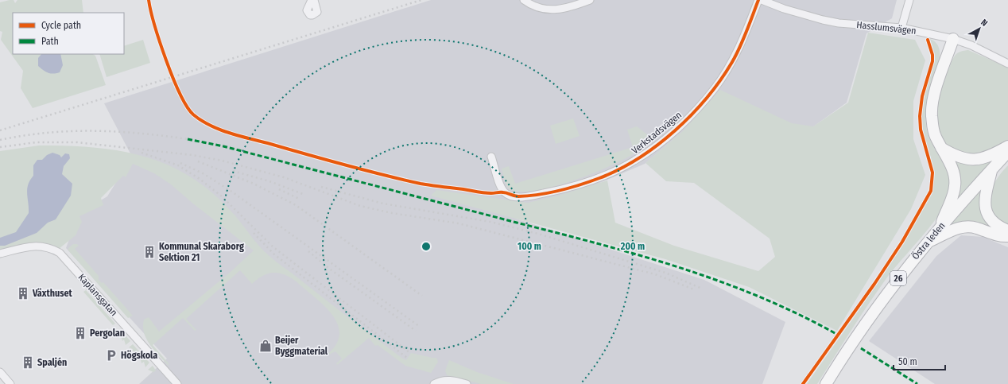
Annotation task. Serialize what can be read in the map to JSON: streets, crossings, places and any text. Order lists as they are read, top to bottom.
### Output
{
  "streets": {
    "highway": ["Östra leden", "26"],
    "street": ["Hasslumsvägen", "Verkstadsvägen", "Kaplansgatan"]
  },
  "places": {
    "building": [
      "Kommunal Skaraborg Sektion 21",
      "Växthuset",
      "Pergolan",
      "Spaljén"
    ],
    "shop": ["Beijer Byggmaterial"],
    "parking": ["Högskola"]
  },
  "legend": ["Cycle path", "Path"],
  "scale_bar": "50 m",
  "north": "top right",
  "rings": ["100 m", "200 m"]
}
